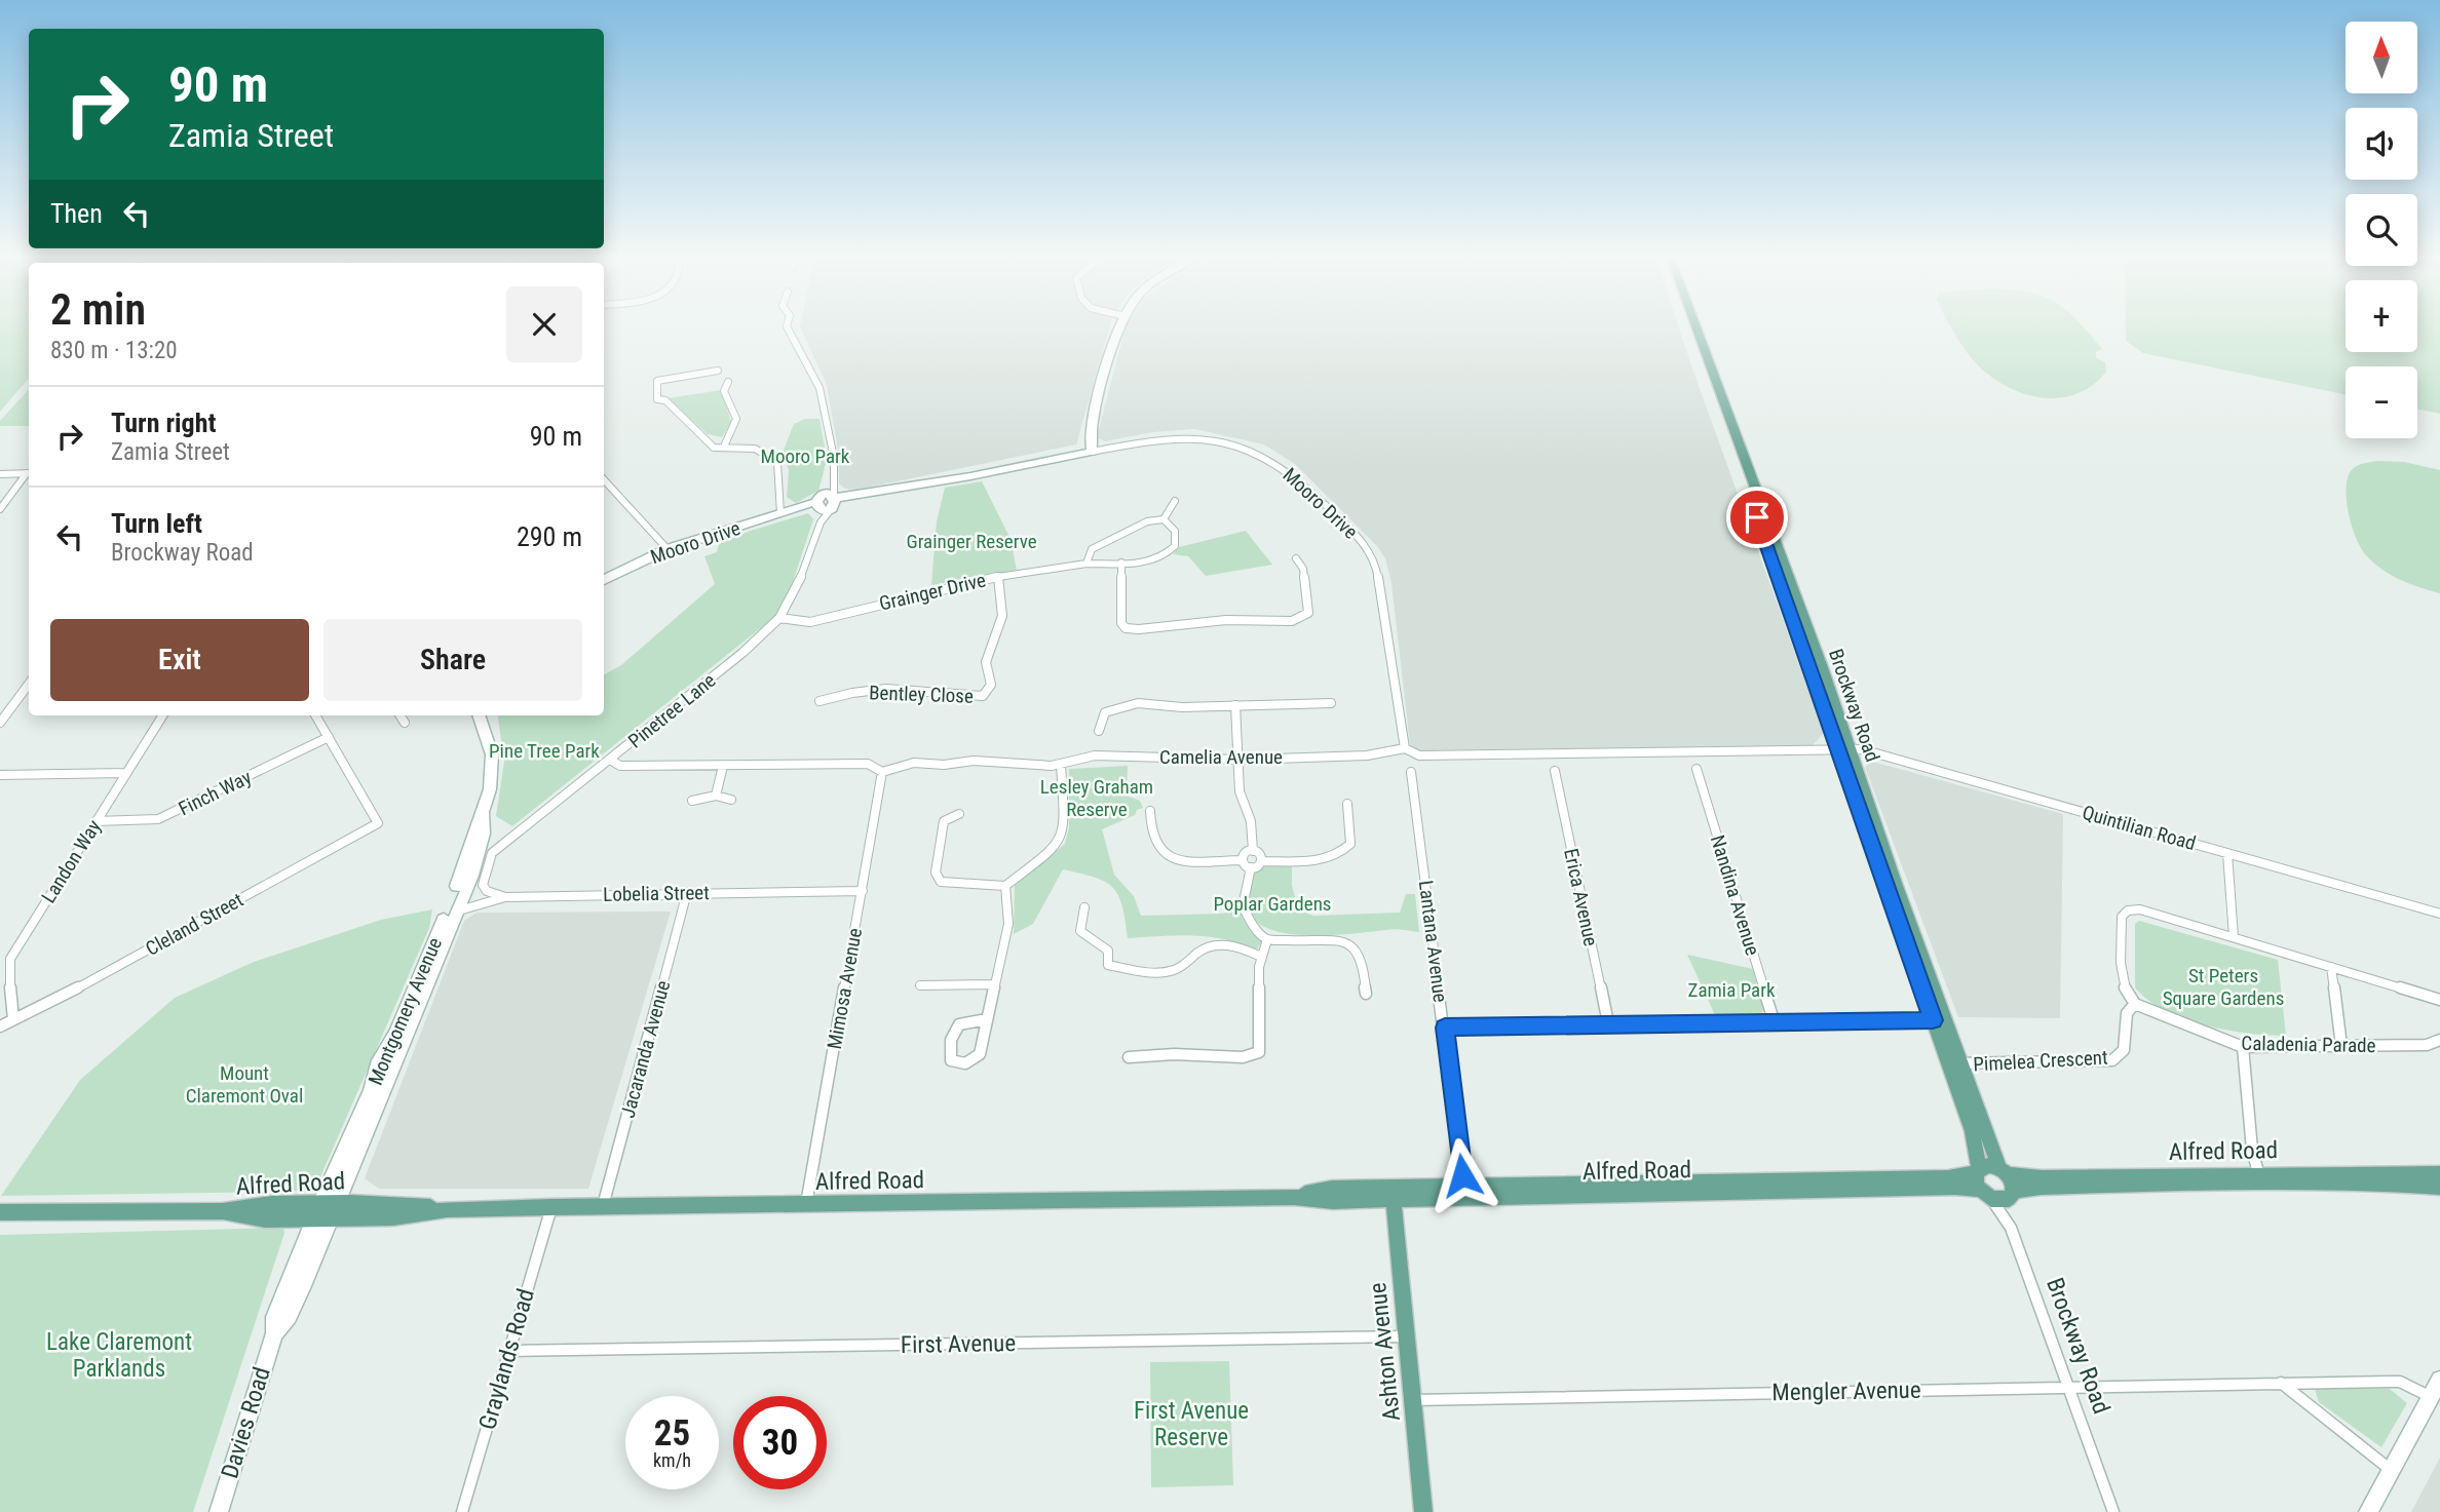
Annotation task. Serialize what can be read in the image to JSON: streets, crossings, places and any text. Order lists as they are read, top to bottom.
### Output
{
  "streets": {
    "main road": [
      "Brockway Road",
      "Alfred Road",
      "Ashton Avenue",
      "Davies Road"
    ],
    "street": [
      "Mooro Drive",
      "Grainger Drive",
      "Bentley Close",
      "Pinetree Lane",
      "Camelia Avenue",
      "Finch Way",
      "Quintilian Road",
      "Landon Way",
      "Lobelia Street",
      "Nandina Avenue",
      "Erica Avenue",
      "Cleland Street",
      "Lantana Avenue",
      "Mimosa Avenue",
      "Montgomery Avenue",
      "Caladenia Parade",
      "Jacaranda Avenue",
      "Pimelea Crescent",
      "First Avenue",
      "Graylands Road",
      "Mengler Avenue"
    ]
  },
  "crossings": [
    ["Mooro Drive", "Pinetree Lane"],
    ["Mooro Drive", "Camelia Avenue"],
    ["Grainger Drive", "Bentley Close"],
    ["Grainger Drive", "Pinetree Lane"],
    ["Brockway Road", "Camelia Avenue"],
    ["Brockway Road", "Quintilian Road"],
    ["Brockway Road", "Pimelea Crescent"],
    ["Brockway Road", "Alfred Road"],
    ["Brockway Road", "Mengler Avenue"],
    ["Pinetree Lane", "Camelia Avenue"],
    ["Pinetree Lane", "Lobelia Street"],
    ["Camelia Avenue", "Quintilian Road"],
    ["Camelia Avenue", "Mimosa Avenue"],
    ["Finch Way", "Landon Way"],
    ["Finch Way", "Cleland Street"],
    ["Landon Way", "Cleland Street"],
    ["Lobelia Street", "Mimosa Avenue"],
    ["Lobelia Street", "Montgomery Avenue"],
    ["Lobelia Street", "Jacaranda Avenue"],
    ["Lantana Avenue", "Alfred Road"],
    ["Mimosa Avenue", "Alfred Road"],
    ["Montgomery Avenue", "Alfred Road"],
    ["Montgomery Avenue", "Davies Road"],
    ["Caladenia Parade", "Pimelea Crescent"],
    ["Jacaranda Avenue", "Alfred Road"],
    ["Alfred Road", "Ashton Avenue"],
    ["Alfred Road", "Graylands Road"],
    ["Alfred Road", "Davies Road"],
    ["First Avenue", "Ashton Avenue"],
    ["First Avenue", "Graylands Road"],
    ["Ashton Avenue", "Mengler Avenue"]
  ],
  "parks": [
    "Mooro Park",
    "Grainger Reserve",
    "Pine Tree Park",
    "Lesley Graham Reserve",
    "Poplar Gardens",
    "St Peters Square Gardens",
    "Zamia Park",
    "Mount Claremont Oval",
    "Lake Claremont Parklands",
    "First Avenue Reserve"
  ],
  "north": "top",
  "page": {
    "map_buttons": ["+", "−"],
    "turn": ["90 m", "Zamia Street"],
    "then": "Then",
    "heading": ["2 min", "830 m · 13:20"],
    "list": [
      {
        "name": "Turn right",
        "note": "Zamia Street",
        "value": "90 m"
      },
      {
        "name": "Turn left",
        "note": "Brockway Road",
        "value": "290 m"
      }
    ],
    "buttons": ["Exit", "Share"],
    "speed": "25 km/h",
    "limit": "30"
  }
}
